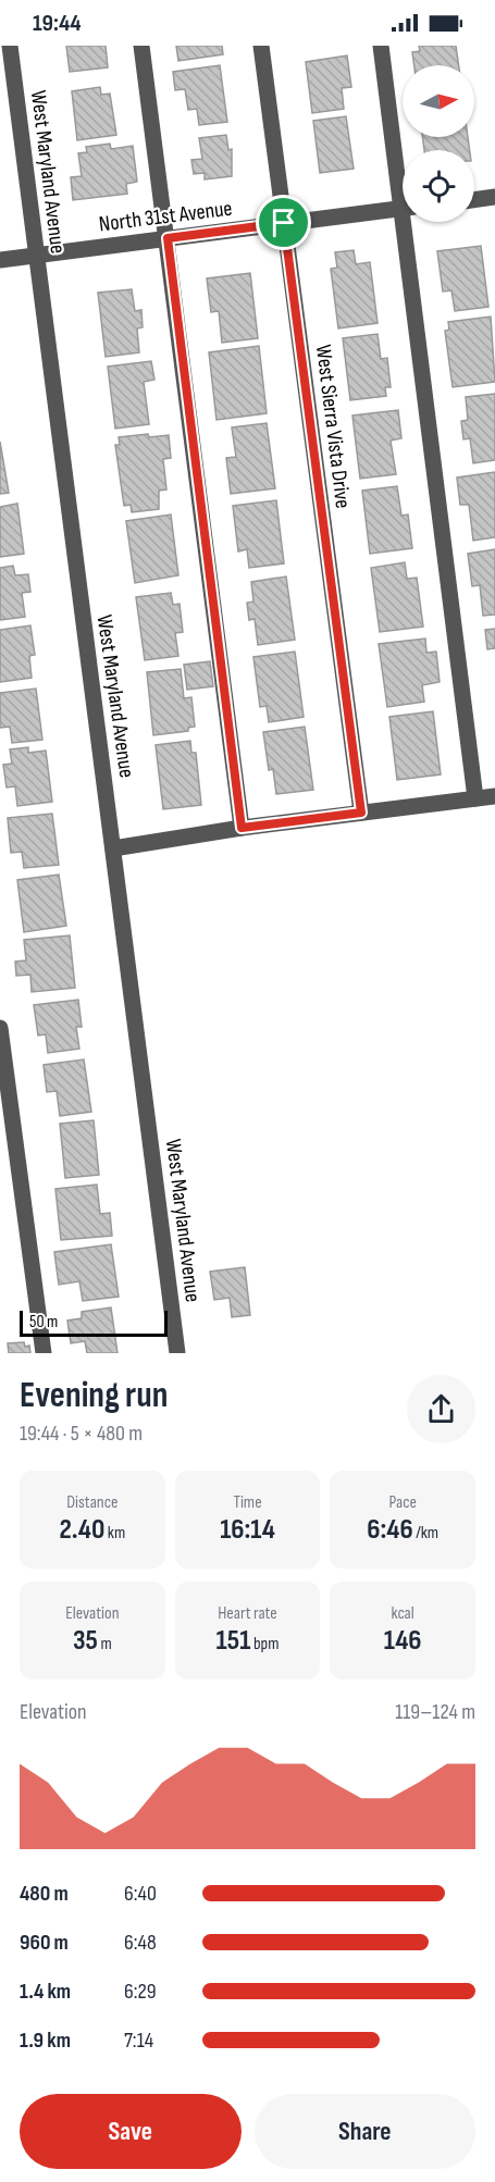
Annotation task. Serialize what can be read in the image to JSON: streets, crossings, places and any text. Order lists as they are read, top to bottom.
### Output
{
  "streets": {
    "street": ["West Maryland Avenue", "North 31st Avenue", "West Sierra Vista Drive"]
  },
  "crossings": [
    ["West Maryland Avenue", "North 31st Avenue"],
    ["North 31st Avenue", "West Sierra Vista Drive"]
  ],
  "scale_bar": "50 m",
  "north": "right",
  "page": {
    "status": "19:44",
    "scale": "50 m",
    "heading": ["Evening run", "19:44 · 5 × 480 m"],
    "stats": [
      ["Distance", "2.40 km"],
      ["Time", "16:14"],
      ["Pace", "6:46 /km"],
      ["Elevation", "35 m"],
      ["Heart rate", "151 bpm"],
      ["kcal", "146"]
    ],
    "chart": ["Elevation", "119–124 m"],
    "list": [
      {
        "name": "480 m",
        "note": "6:40"
      },
      {
        "name": "960 m",
        "note": "6:48"
      },
      {
        "name": "1.4 km",
        "note": "6:29"
      },
      {
        "name": "1.9 km",
        "note": "7:14"
      }
    ],
    "buttons": ["Save", "Share"]
  }
}
